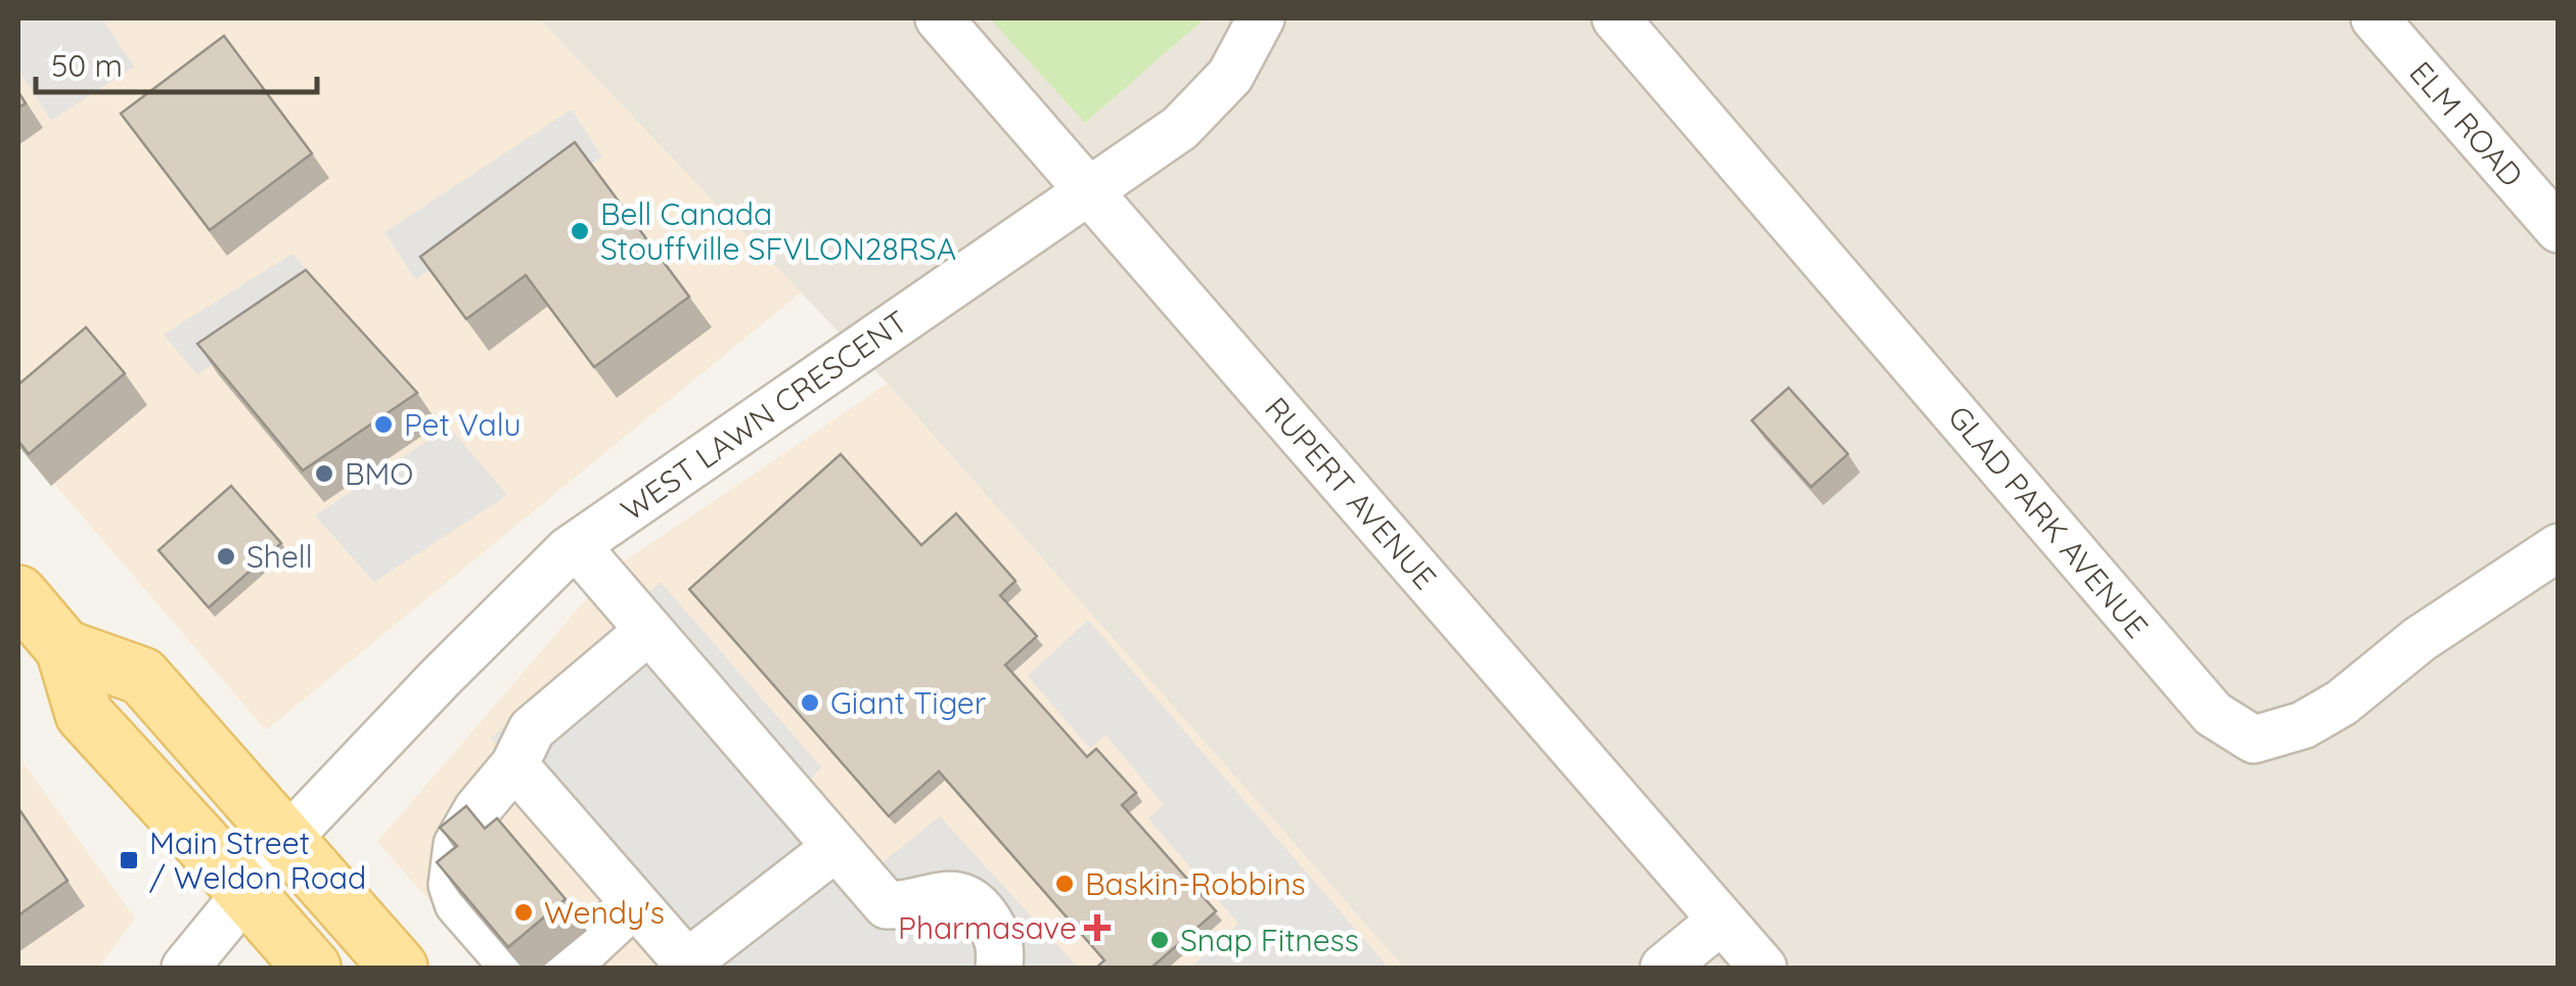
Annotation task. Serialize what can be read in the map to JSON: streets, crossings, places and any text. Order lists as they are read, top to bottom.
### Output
{
  "streets": {
    "street": [
      "ELM ROAD",
      "WEST LAWN CRESCENT",
      "RUPERT AVENUE",
      "GLAD PARK AVENUE"
    ]
  },
  "crossings": [
    ["WEST LAWN CRESCENT", "RUPERT AVENUE"]
  ],
  "places": {
    "other": [
      "Bell Canada Stouffville SFVLON28RSA",
      "Pet Valu",
      "BMO",
      "Shell",
      "Giant Tiger",
      "Baskin-Robbins",
      "Wendy's",
      "Snap Fitness"
    ],
    "transit": ["Main Street / Weldon Road"],
    "health": ["Pharmasave"]
  },
  "scale_bar": "50 m"
}
